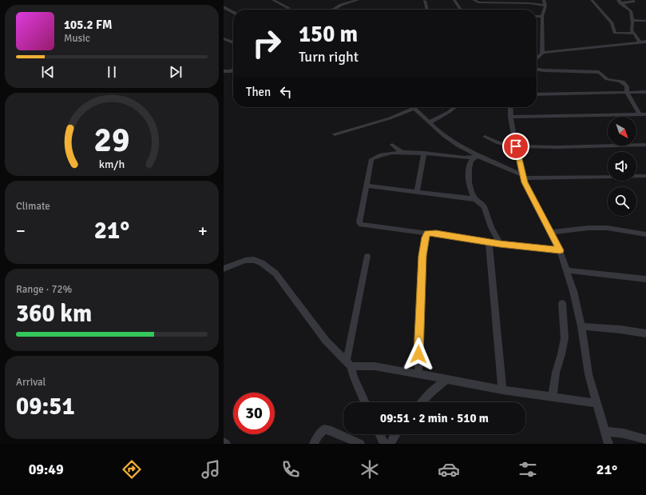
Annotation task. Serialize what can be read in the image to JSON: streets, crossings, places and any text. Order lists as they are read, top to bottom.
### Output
{
  "north": "bottom right",
  "page": {
    "turn": ["150 m", "Turn right"],
    "song": ["105.2 FM", "Music"],
    "then": "Then",
    "tile": [
      "Climate",
      ["Range · 72%", "360 km"],
      ["Arrival", "09:51"]
    ],
    "heat": ["−", "21°", "+"],
    "limit": "30",
    "trip": "09:51 · 2 min · 510 m",
    "tabs": ["09:49", "21°"],
    "gauge": ["29", "km/h"]
  }
}
